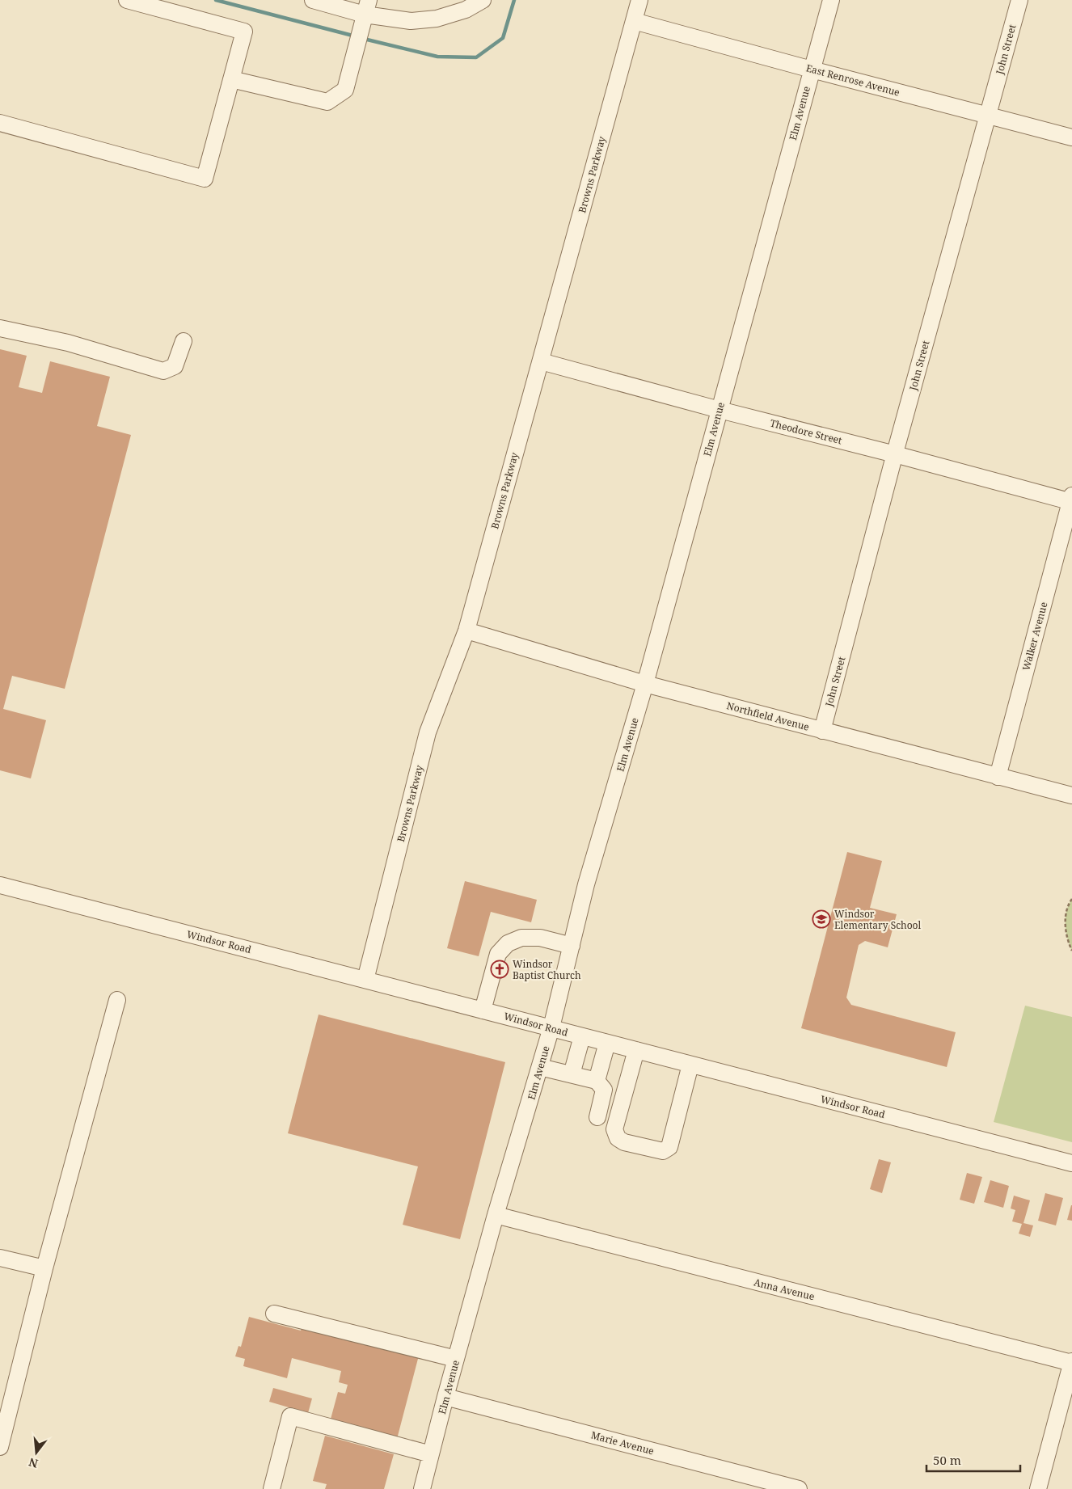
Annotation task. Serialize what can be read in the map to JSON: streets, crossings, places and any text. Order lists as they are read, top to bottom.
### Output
{
  "streets": {
    "street": [
      "John Street",
      "East Renrose Avenue",
      "Elm Avenue",
      "Browns Parkway",
      "Theodore Street",
      "Walker Avenue",
      "Northfield Avenue",
      "Windsor Road",
      "Anna Avenue",
      "Marie Avenue"
    ]
  },
  "crossings": [
    ["John Street", "East Renrose Avenue"],
    ["John Street", "Theodore Street"],
    ["John Street", "Northfield Avenue"],
    ["East Renrose Avenue", "Elm Avenue"],
    ["East Renrose Avenue", "Browns Parkway"],
    ["Elm Avenue", "Theodore Street"],
    ["Elm Avenue", "Northfield Avenue"],
    ["Elm Avenue", "Windsor Road"],
    ["Elm Avenue", "Anna Avenue"],
    ["Elm Avenue", "Marie Avenue"],
    ["Browns Parkway", "Theodore Street"],
    ["Browns Parkway", "Northfield Avenue"],
    ["Browns Parkway", "Windsor Road"],
    ["Theodore Street", "Walker Avenue"],
    ["Walker Avenue", "Northfield Avenue"]
  ],
  "places": {
    "school or university": ["Windsor Elementary School"],
    "church": ["Windsor Baptist Church"]
  },
  "scale_bar": "50 m",
  "north": "bottom"
}
